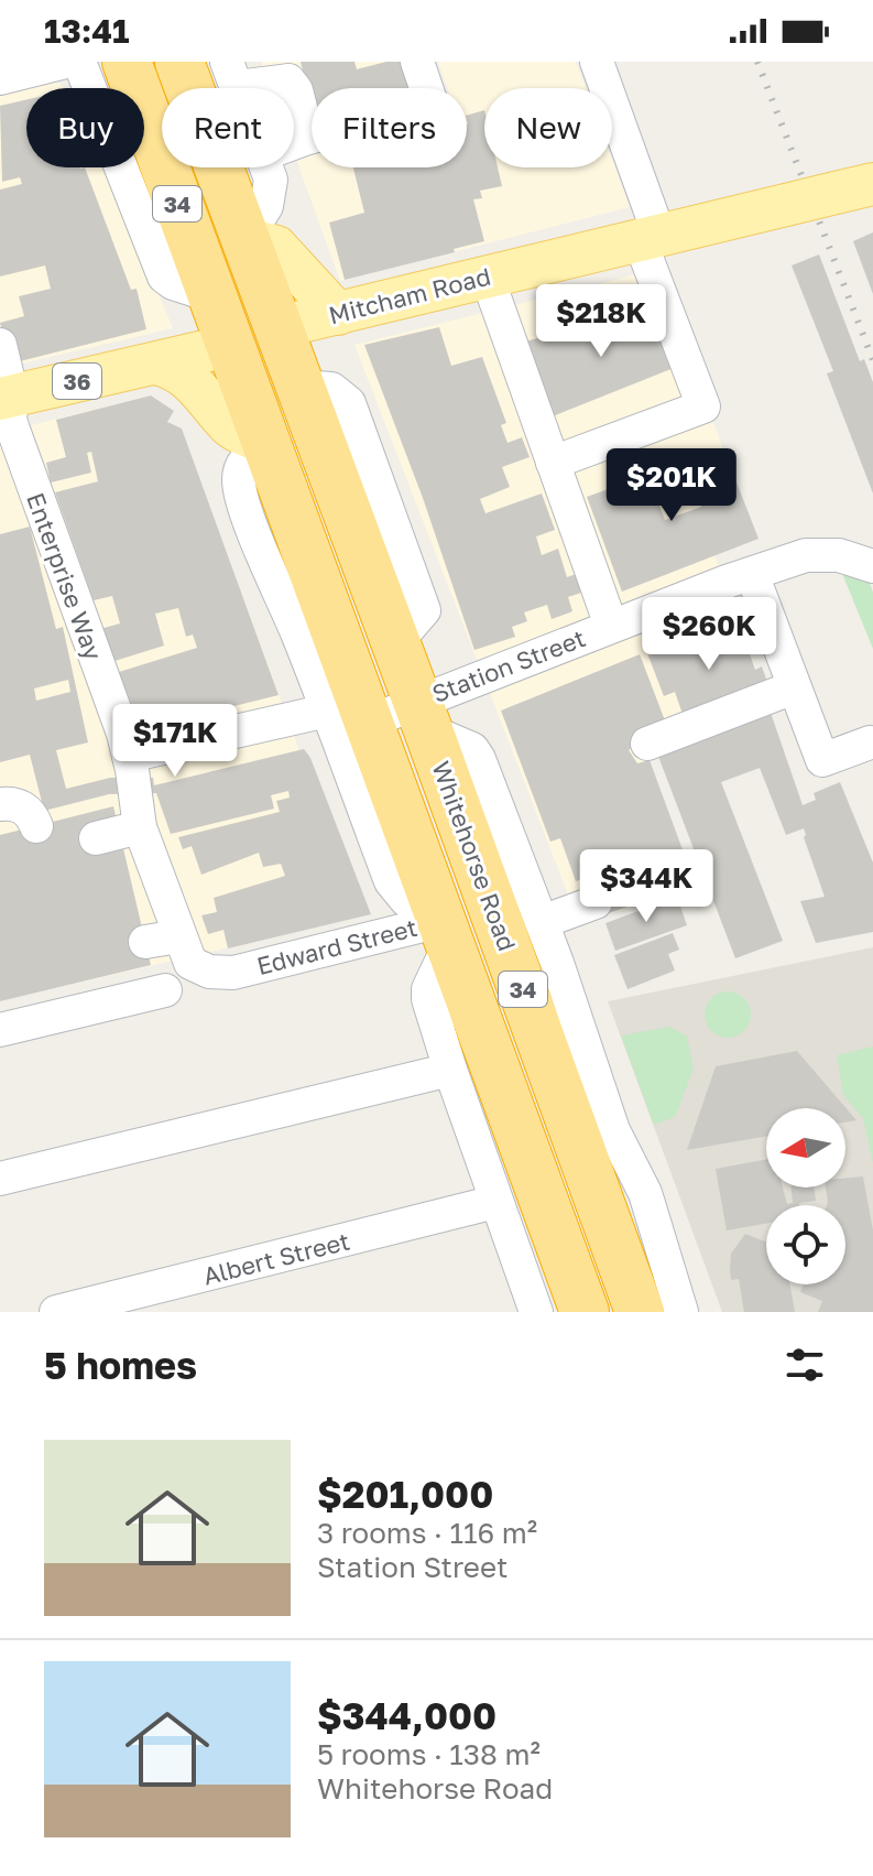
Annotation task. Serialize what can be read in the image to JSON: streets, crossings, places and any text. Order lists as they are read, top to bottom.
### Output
{
  "streets": {
    "highway": [
      "34",
      "Mitcham Road",
      "36",
      "Whitehorse Road"
    ],
    "street": [
      "Enterprise Way",
      "Station Street",
      "Edward Street",
      "Albert Street"
    ]
  },
  "crossings": [
    ["34", "Mitcham Road"],
    ["34", "Station Street"],
    ["34", "Edward Street"],
    ["Mitcham Road", "Enterprise Way"],
    ["Mitcham Road", "Whitehorse Road"],
    ["Enterprise Way", "Station Street"],
    ["Enterprise Way", "Edward Street"],
    ["Station Street", "Whitehorse Road"]
  ],
  "north": "left",
  "page": {
    "status": "13:41",
    "chip": [
      "Buy",
      "Rent",
      "Filters",
      "New"
    ],
    "price": [
      "$218K",
      "$201K",
      "$260K",
      "$171K",
      "$344K"
    ],
    "heading": "5 homes",
    "list": [
      {
        "name": "$201,000",
        "note": "3 rooms · 116 m² · Station Street"
      },
      {
        "name": "$344,000",
        "note": "5 rooms · 138 m² · Whitehorse Road"
      }
    ]
  }
}
